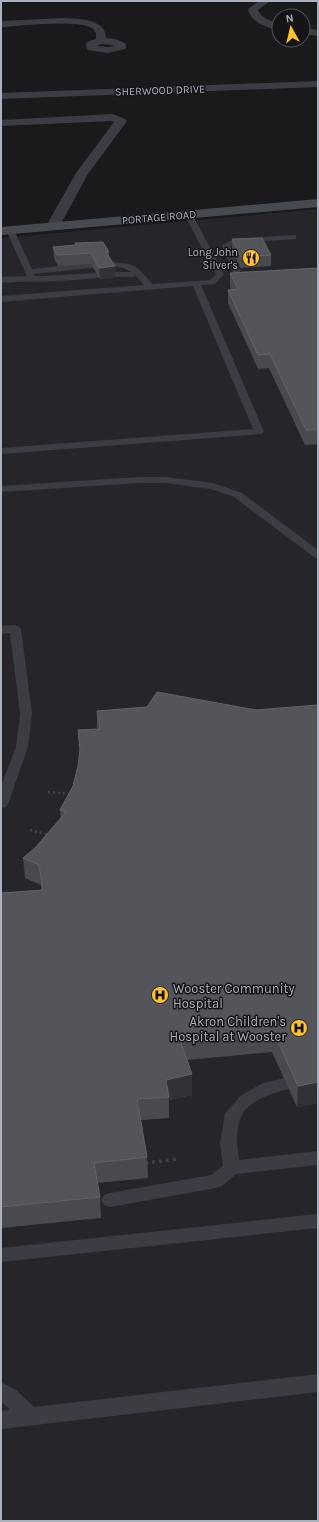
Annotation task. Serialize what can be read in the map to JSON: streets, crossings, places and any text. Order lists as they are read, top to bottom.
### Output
{
  "streets": {
    "main road": ["PORTAGE ROAD"],
    "street": ["SHERWOOD DRIVE"]
  },
  "places": {
    "restaurant": ["Long John Silver's"],
    "hospital": ["Wooster Community Hospital", "Akron Children's Hospital at Wooster"]
  },
  "north": "top"
}
